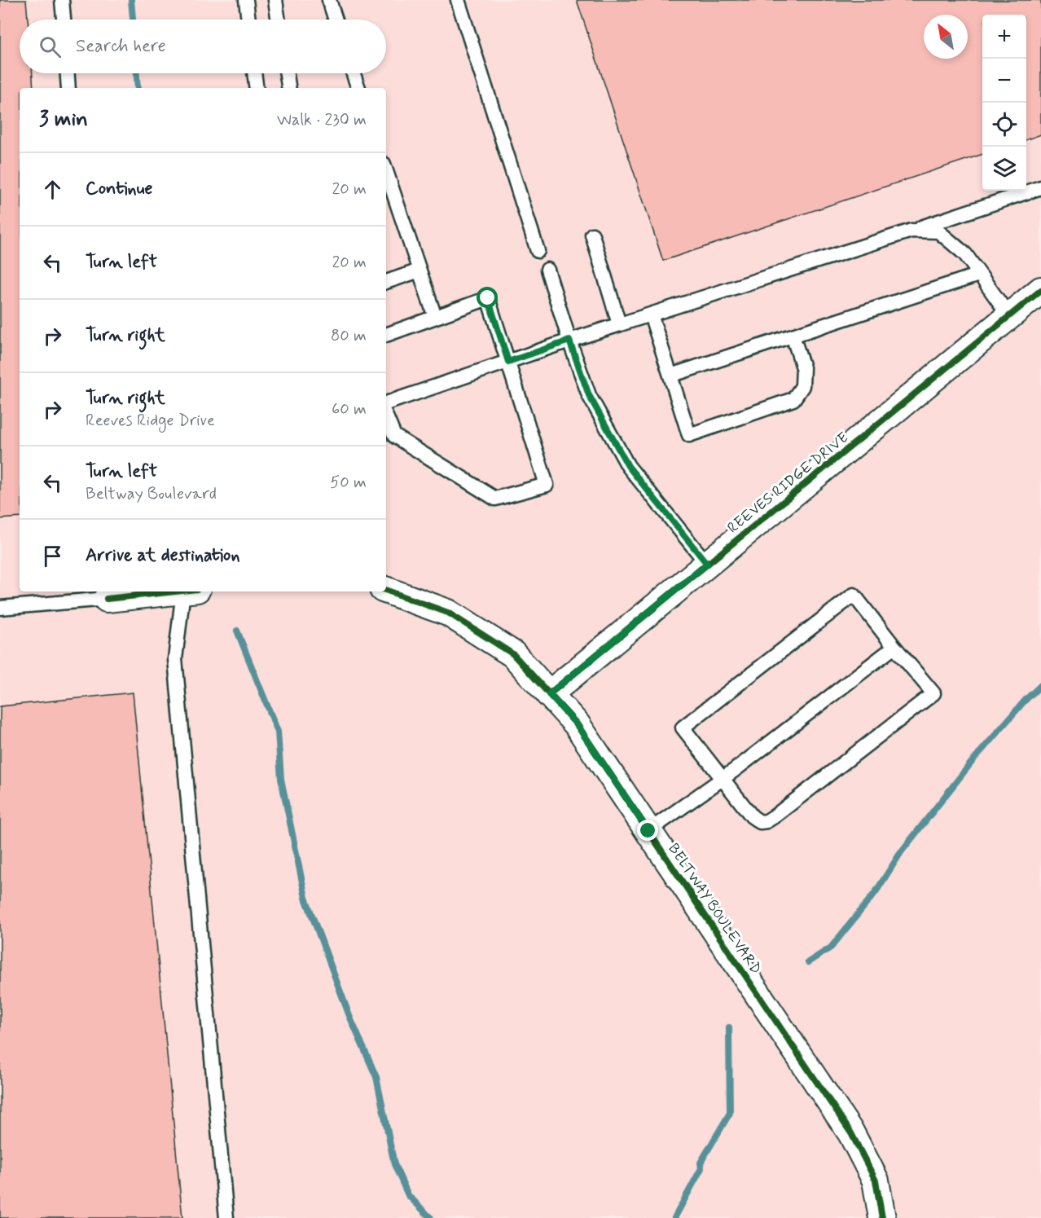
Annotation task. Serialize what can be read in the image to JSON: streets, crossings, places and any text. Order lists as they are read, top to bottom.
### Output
{
  "streets": {
    "street": ["REEVES RIDGE DRIVE", "BELTWAY BOULEVARD"]
  },
  "crossings": [
    ["REEVES RIDGE DRIVE", "BELTWAY BOULEVARD"]
  ],
  "north": "top left",
  "page": {
    "map_buttons": ["+", "−"],
    "search": "Search here",
    "heading": ["3 min", "Walk · 230 m"],
    "list": [
      ["Continue", "20 m"],
      ["Turn left", "20 m"],
      ["Turn right", "80 m"],
      ["Turn right", "Reeves Ridge Drive", "60 m"],
      ["Turn left", "Beltway Boulevard", "50 m"],
      "Arrive at destination"
    ]
  }
}
